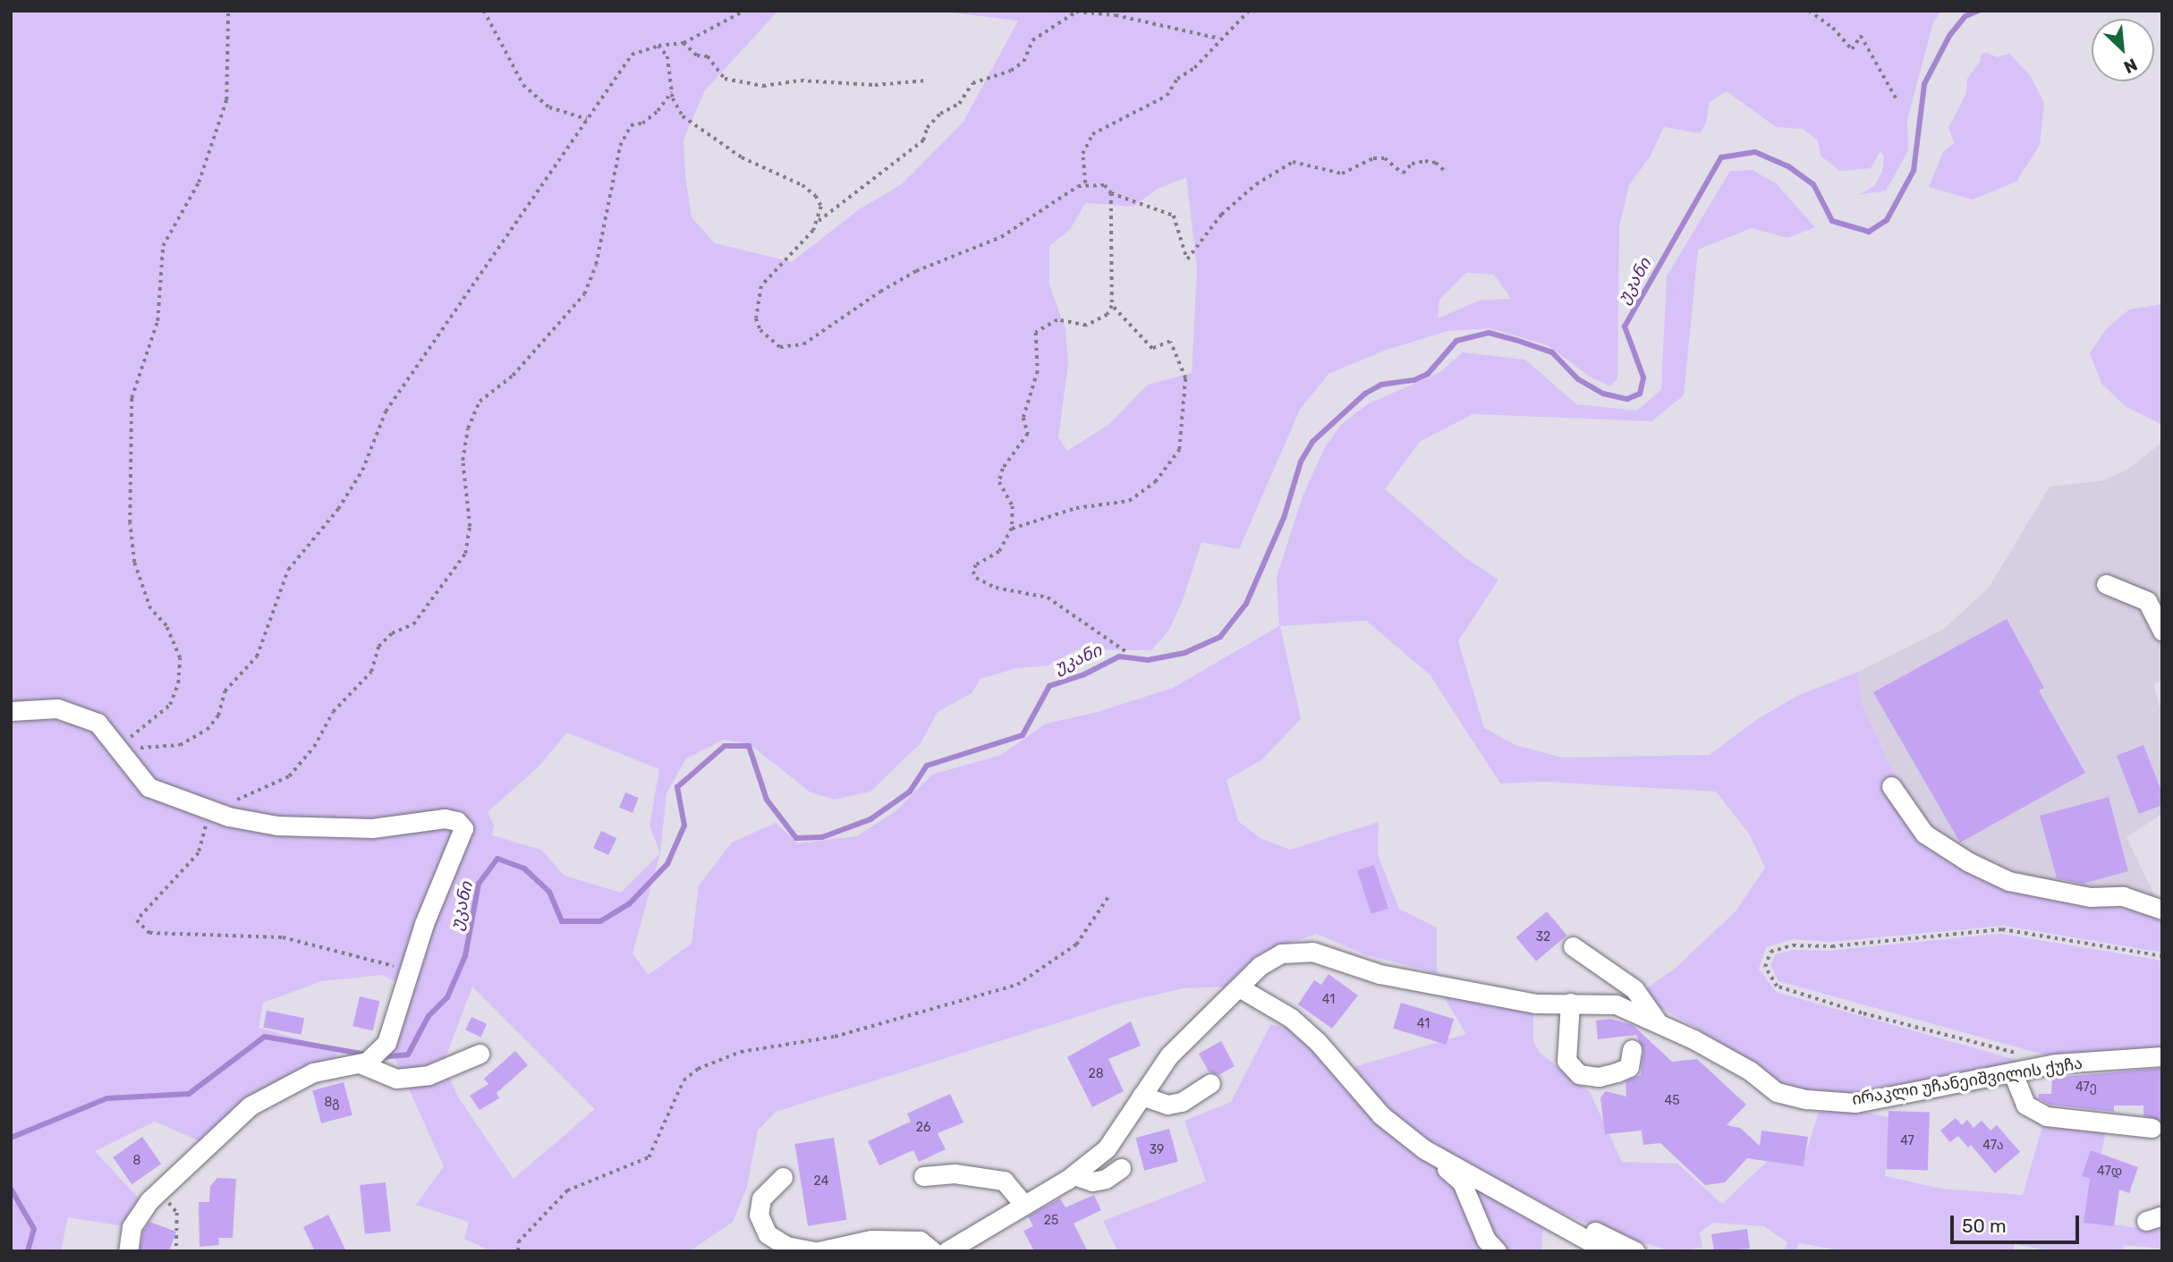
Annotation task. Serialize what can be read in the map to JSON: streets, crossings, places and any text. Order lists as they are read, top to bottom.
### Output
{
  "streets": {
    "street": ["ირაკლი უჩანეიშვილის ქუჩა"]
  },
  "water": ["უკანი"],
  "house_numbers": [
    "32",
    "41",
    "41",
    "28",
    "47ე",
    "45",
    "8გ",
    "26",
    "47",
    "47ა",
    "39",
    "8",
    "47დ",
    "24",
    "25"
  ],
  "scale_bar": "50 m",
  "north": "bottom right"
}
